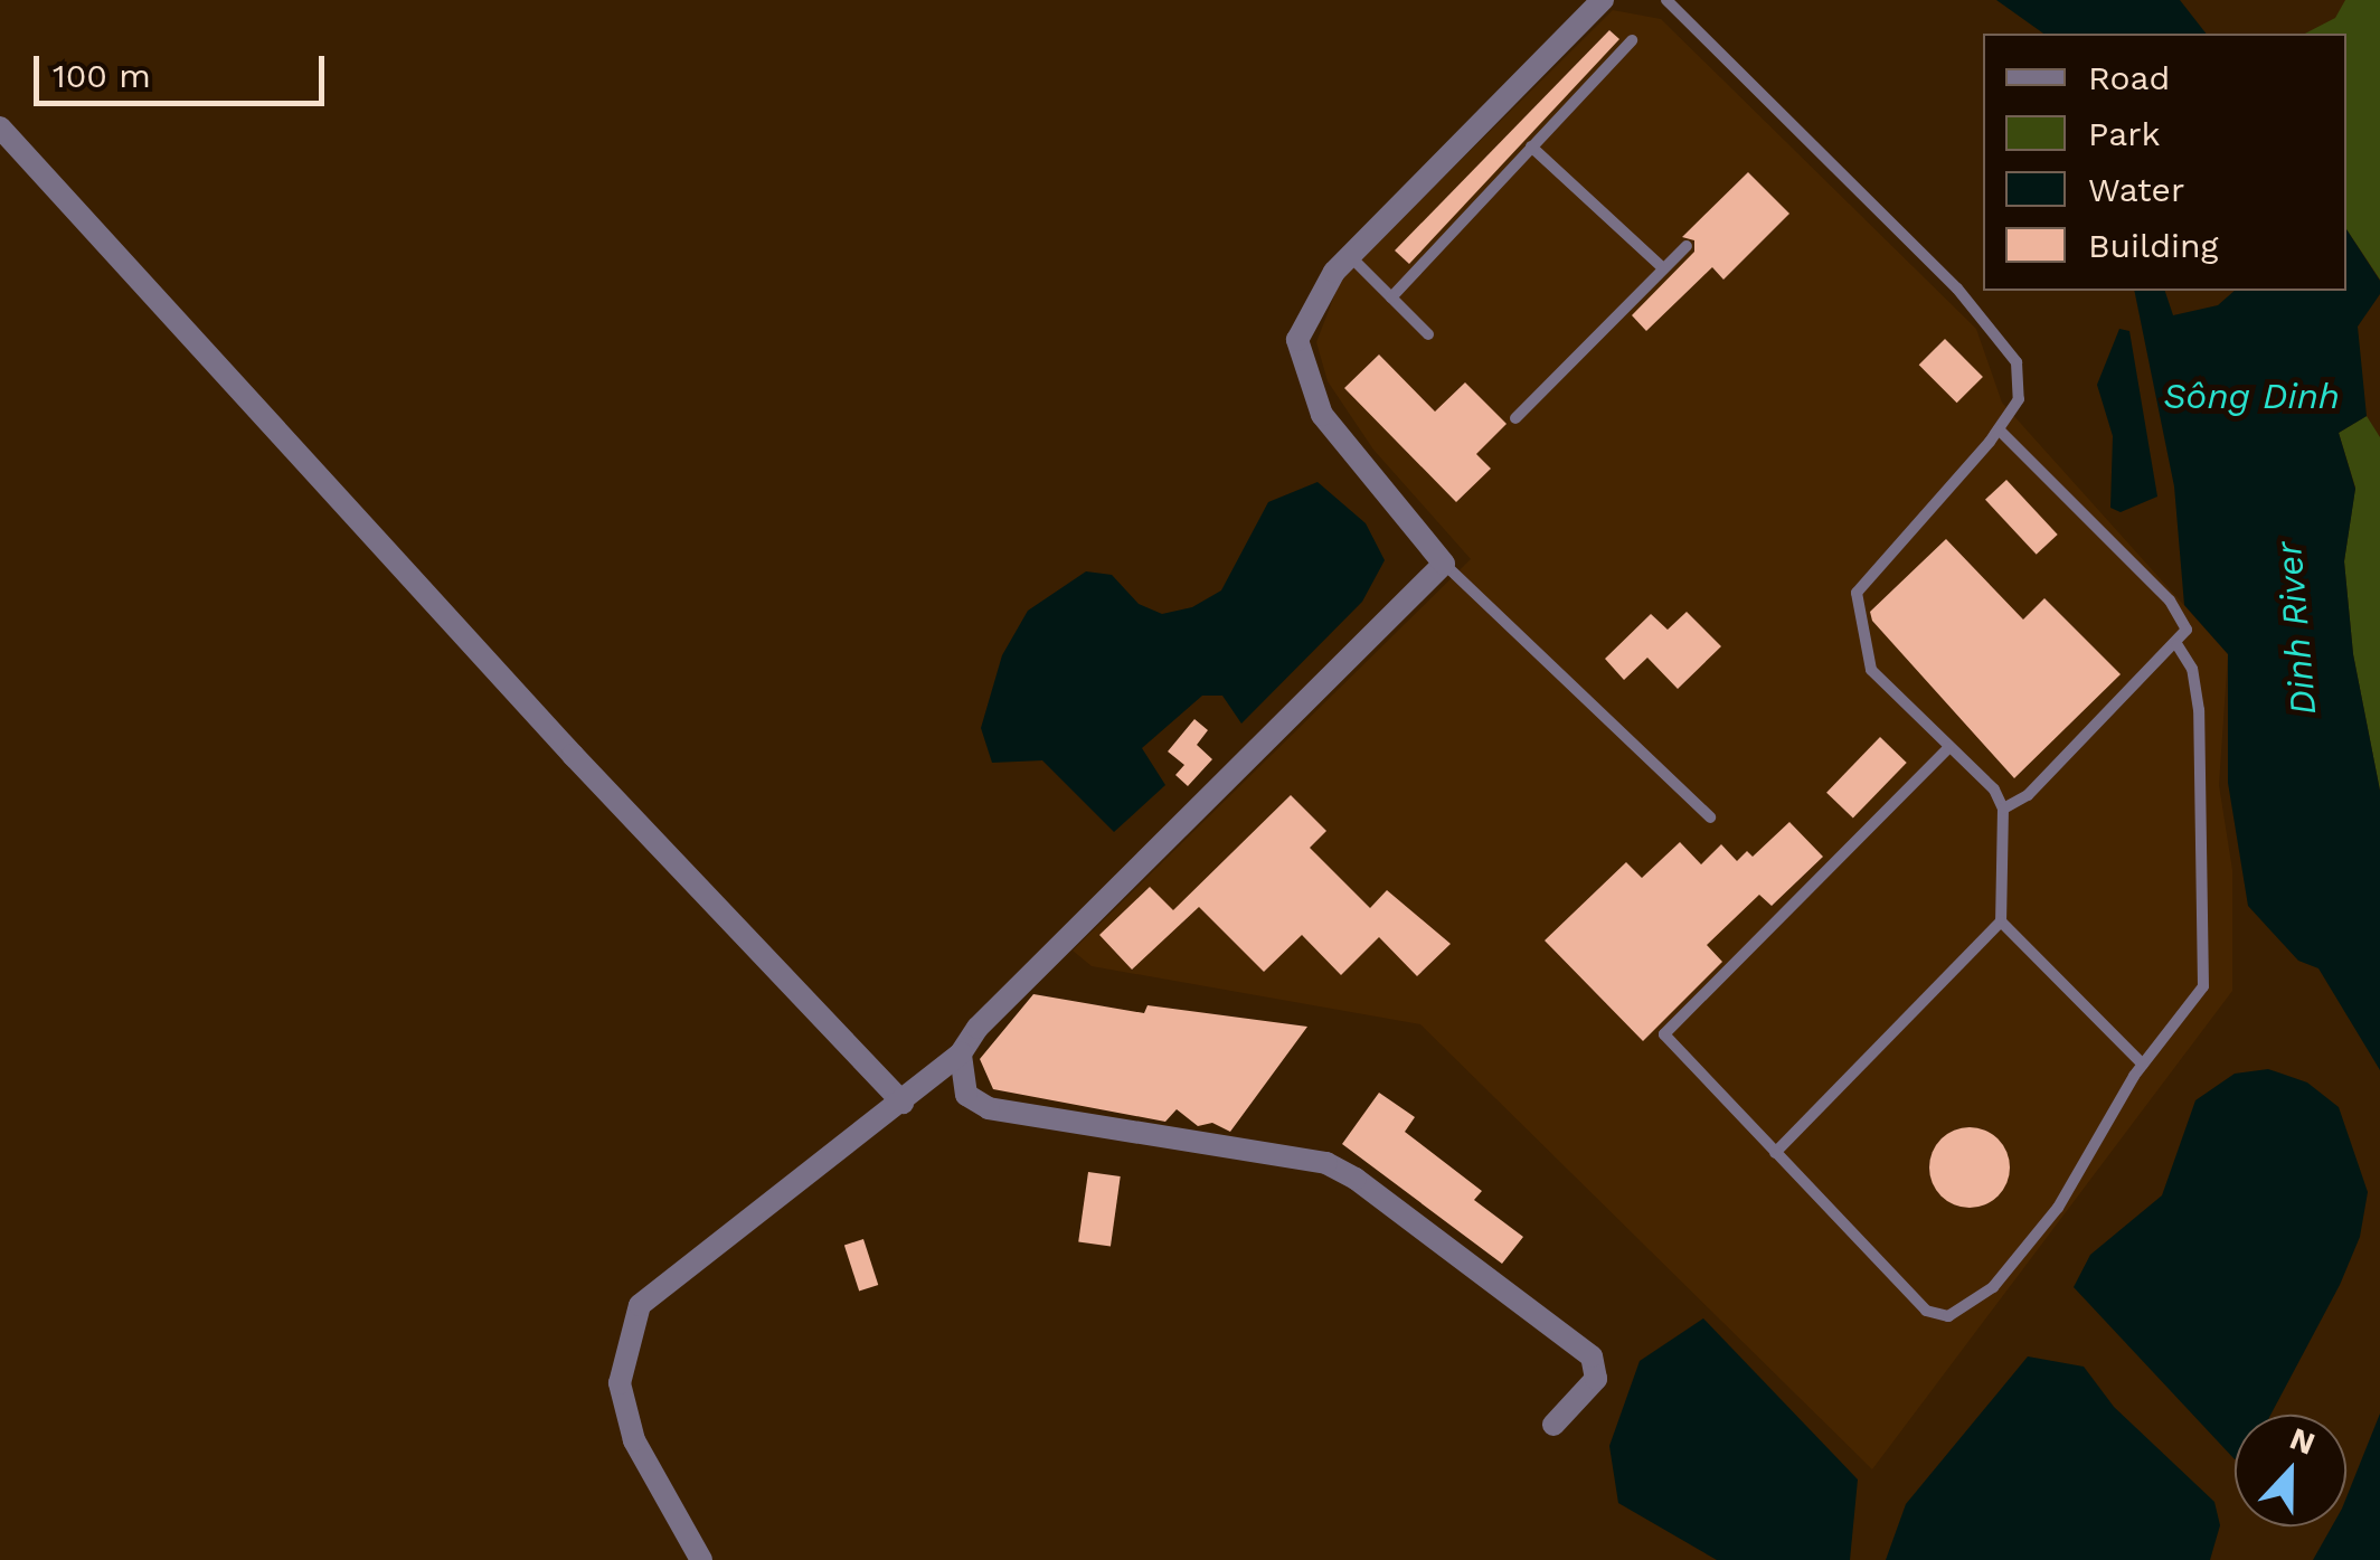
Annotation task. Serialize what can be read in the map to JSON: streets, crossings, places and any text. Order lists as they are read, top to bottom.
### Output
{
  "water": ["Sông Dinh", "Dinh River"],
  "legend": [
    "Road",
    "Park",
    "Water",
    "Building"
  ],
  "scale_bar": "100 m",
  "north": "top"
}
